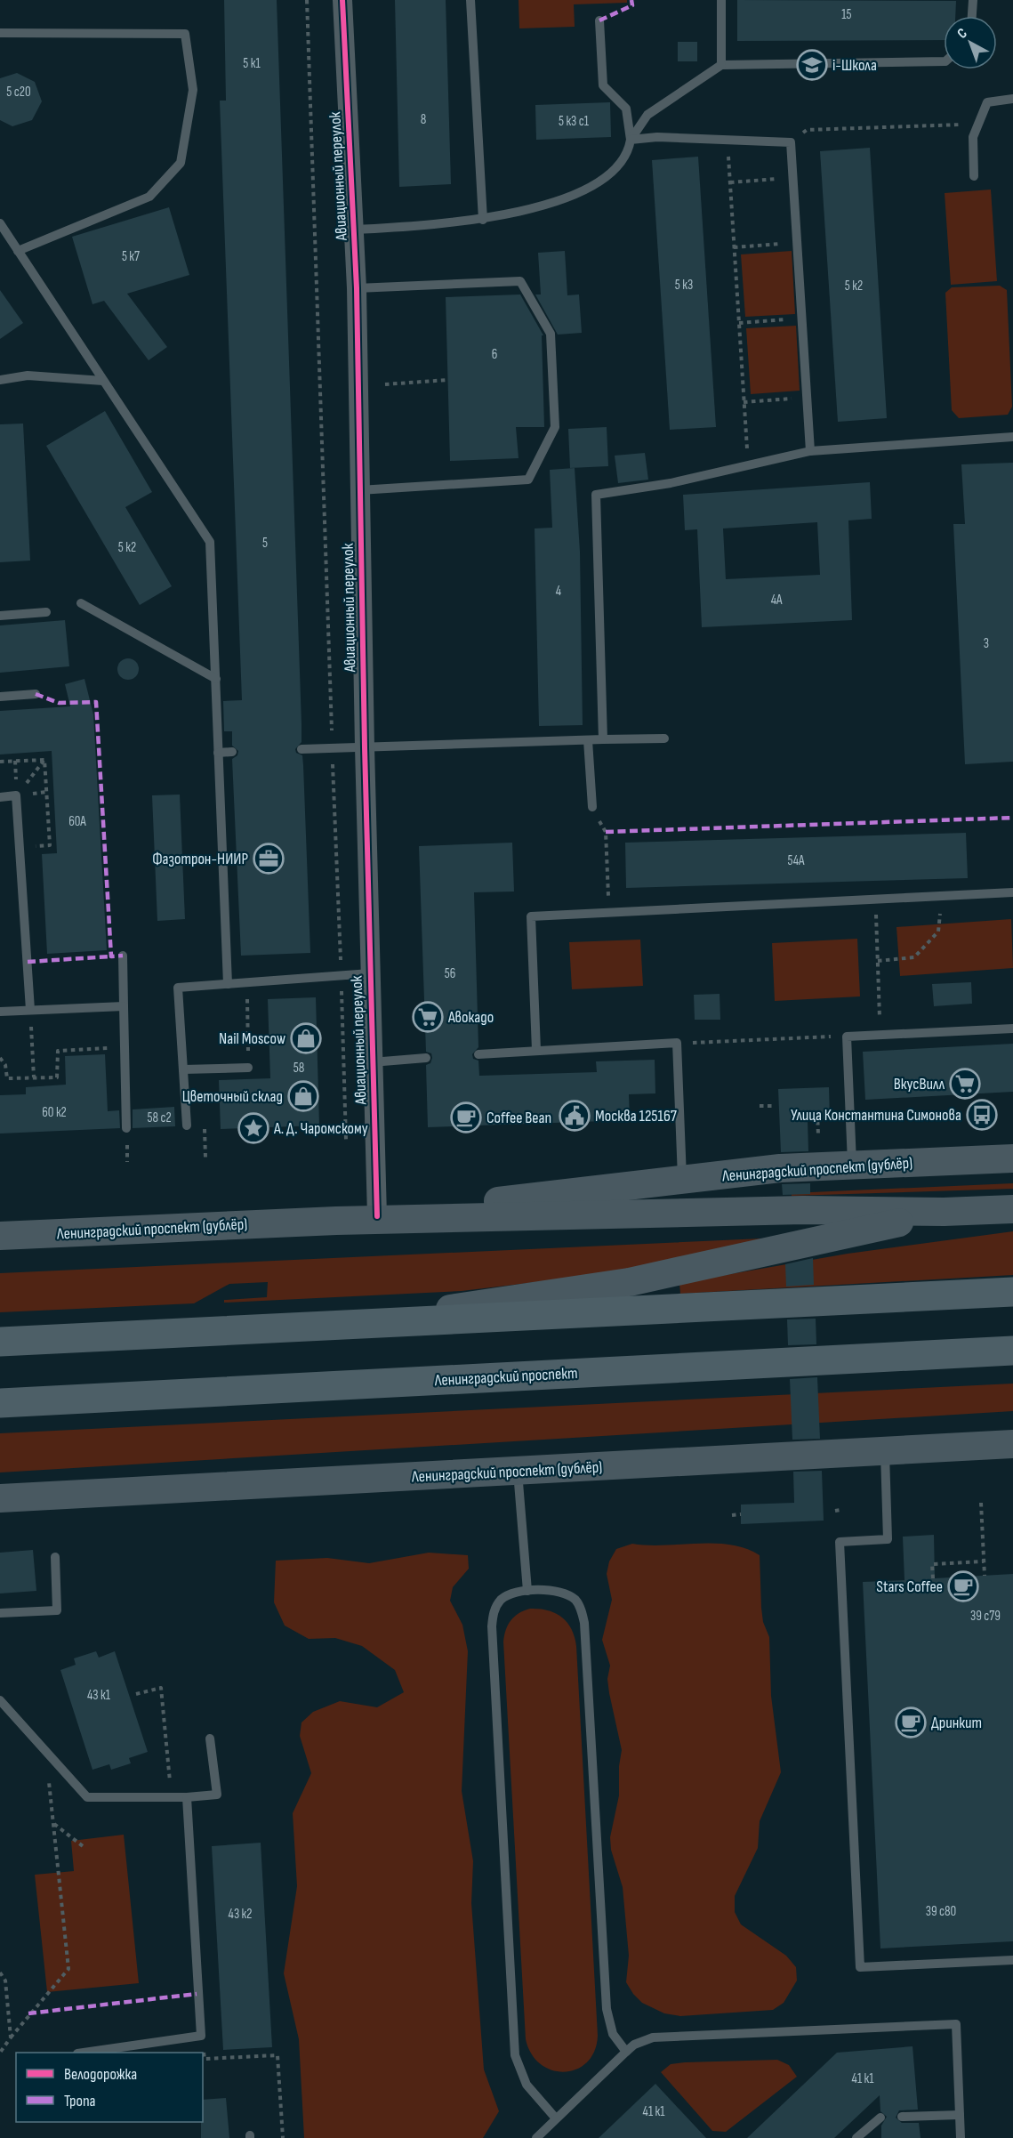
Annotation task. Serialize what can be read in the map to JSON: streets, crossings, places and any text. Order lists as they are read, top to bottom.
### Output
{
  "streets": {
    "main road": ["Ленинградский проспект (дублёр)", "Ленинградский проспект"],
    "street": ["Авиационный переулок"]
  },
  "crossings": [
    ["Авиационный переулок", "Ленинградский проспект (дублёр)"]
  ],
  "places": {
    "school or university": ["i-Школа"],
    "office": ["Фазотрон-НИИР"],
    "supermarket": ["Авокадо", "ВкусВилл"],
    "shop": ["Nail Moscow", "Цветочный склад"],
    "bus stop": ["Улица Константина Симонова"],
    "public building": ["Москва 125167"],
    "cafe": ["Coffee Bean", "Stars Coffee", "Дринкит"],
    "place": ["А. Д. Чаромскому"]
  },
  "house_numbers": [
    "15",
    "5 к1",
    "5 с20",
    "8",
    "5 к3 с1",
    "5 к7",
    "5 к3",
    "5 к2",
    "6",
    "5",
    "5 к2",
    "4",
    "4А",
    "3",
    "60А",
    "54А",
    "56",
    "58",
    "60 к2",
    "58 с2",
    "39 с79",
    "43 к1",
    "39 с80",
    "43 к2",
    "41 к1",
    "41 к1"
  ],
  "legend": ["Велодорожка", "Тропа"],
  "north": "top left"
}
